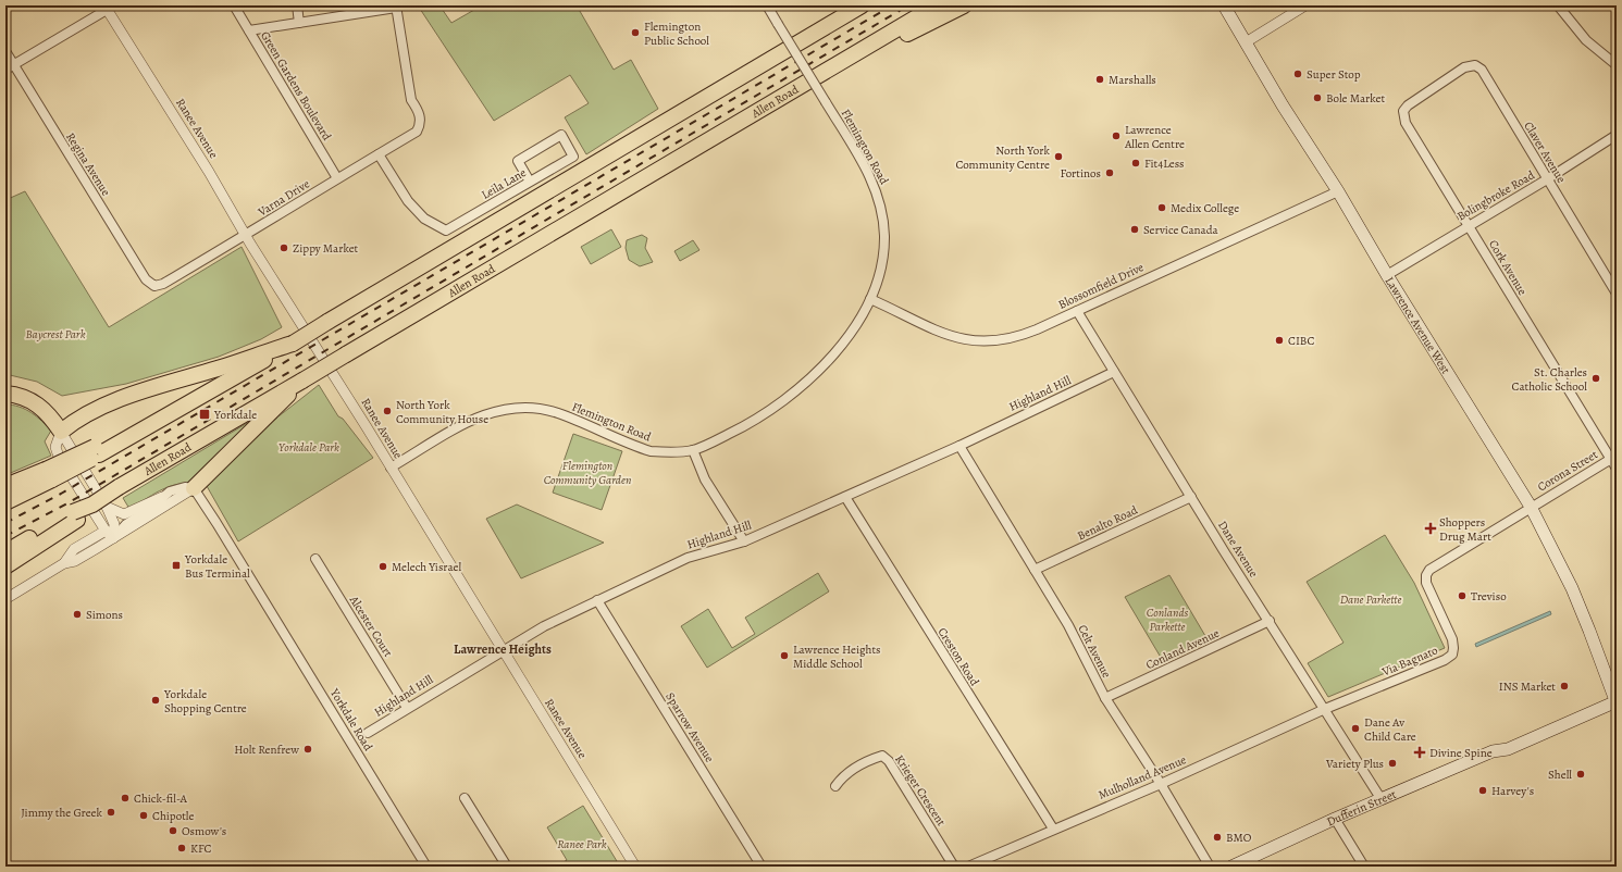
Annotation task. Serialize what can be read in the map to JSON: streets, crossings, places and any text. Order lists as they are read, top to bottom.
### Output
{
  "streets": {
    "highway": ["Allen Road"],
    "main road": ["Lawrence Avenue West", "Dufferin Street"],
    "street": [
      "Green Gardens Boulevard",
      "Ranee Avenue",
      "Flemington Road",
      "Claver Avenue",
      "Regina Avenue",
      "Leila Lane",
      "Bolingbroke Road",
      "Varna Drive",
      "Cork Avenue",
      "Blossomfield Drive",
      "Highland Hill",
      "Corona Street",
      "Benalto Road",
      "Dane Avenue",
      "Alcester Court",
      "Conland Avenue",
      "Celt Avenue",
      "Creston Road",
      "Via Bagnato",
      "Yorkdale Road",
      "Sparrow Avenue",
      "Mulholland Avenue",
      "Krieger Crescent"
    ]
  },
  "crossings": [
    ["Green Gardens Boulevard", "Varna Drive"],
    ["Ranee Avenue", "Flemington Road"],
    ["Ranee Avenue", "Varna Drive"],
    ["Ranee Avenue", "Highland Hill"],
    ["Flemington Road", "Blossomfield Drive"],
    ["Claver Avenue", "Bolingbroke Road"],
    ["Claver Avenue", "Cork Avenue"],
    ["Regina Avenue", "Varna Drive"],
    ["Leila Lane", "Varna Drive"],
    ["Bolingbroke Road", "Cork Avenue"],
    ["Bolingbroke Road", "Lawrence Avenue West"],
    ["Cork Avenue", "Corona Street"],
    ["Blossomfield Drive", "Lawrence Avenue West"],
    ["Blossomfield Drive", "Dane Avenue"],
    ["Lawrence Avenue West", "Corona Street"],
    ["Lawrence Avenue West", "Via Bagnato"],
    ["Lawrence Avenue West", "Dufferin Street"],
    ["Highland Hill", "Dane Avenue"],
    ["Highland Hill", "Alcester Court"],
    ["Highland Hill", "Celt Avenue"],
    ["Highland Hill", "Creston Road"],
    ["Highland Hill", "Sparrow Avenue"],
    ["Corona Street", "Via Bagnato"],
    ["Benalto Road", "Dane Avenue"],
    ["Benalto Road", "Celt Avenue"],
    ["Dane Avenue", "Conland Avenue"],
    ["Dane Avenue", "Via Bagnato"],
    ["Dane Avenue", "Mulholland Avenue"],
    ["Dane Avenue", "Dufferin Street"],
    ["Conland Avenue", "Celt Avenue"],
    ["Celt Avenue", "Mulholland Avenue"],
    ["Creston Road", "Mulholland Avenue"],
    ["Via Bagnato", "Mulholland Avenue"]
  ],
  "districts": ["Lawrence Heights"],
  "parks": [
    "Baycrest Park",
    "Yorkdale Park",
    "Flemington Community Garden",
    "Dane Parkette",
    "Conlands Parkette",
    "Ranee Park"
  ],
  "places": {
    "other": [
      "Flemington Public School",
      "Super Stop",
      "Marshalls",
      "Bole Market",
      "Lawrence Allen Centre",
      "North York Community Centre",
      "Fit4Less",
      "Fortinos",
      "Medix College",
      "Service Canada",
      "Zippy Market",
      "CIBC",
      "St. Charles Catholic School",
      "North York Community House",
      "Melech Yisrael",
      "Treviso",
      "Simons",
      "Lawrence Heights Middle School",
      "INS Market",
      "Yorkdale Shopping Centre",
      "Dane Av Child Care",
      "Holt Renfrew",
      "Variety Plus",
      "Shell",
      "Harvey's",
      "Chick-fil-A",
      "Jimmy the Greek",
      "Chipotle",
      "Osmow's",
      "BMO",
      "KFC"
    ],
    "transit": ["Yorkdale", "Yorkdale Bus Terminal"],
    "health": ["Shoppers Drug Mart", "Divine Spine"]
  }
}
